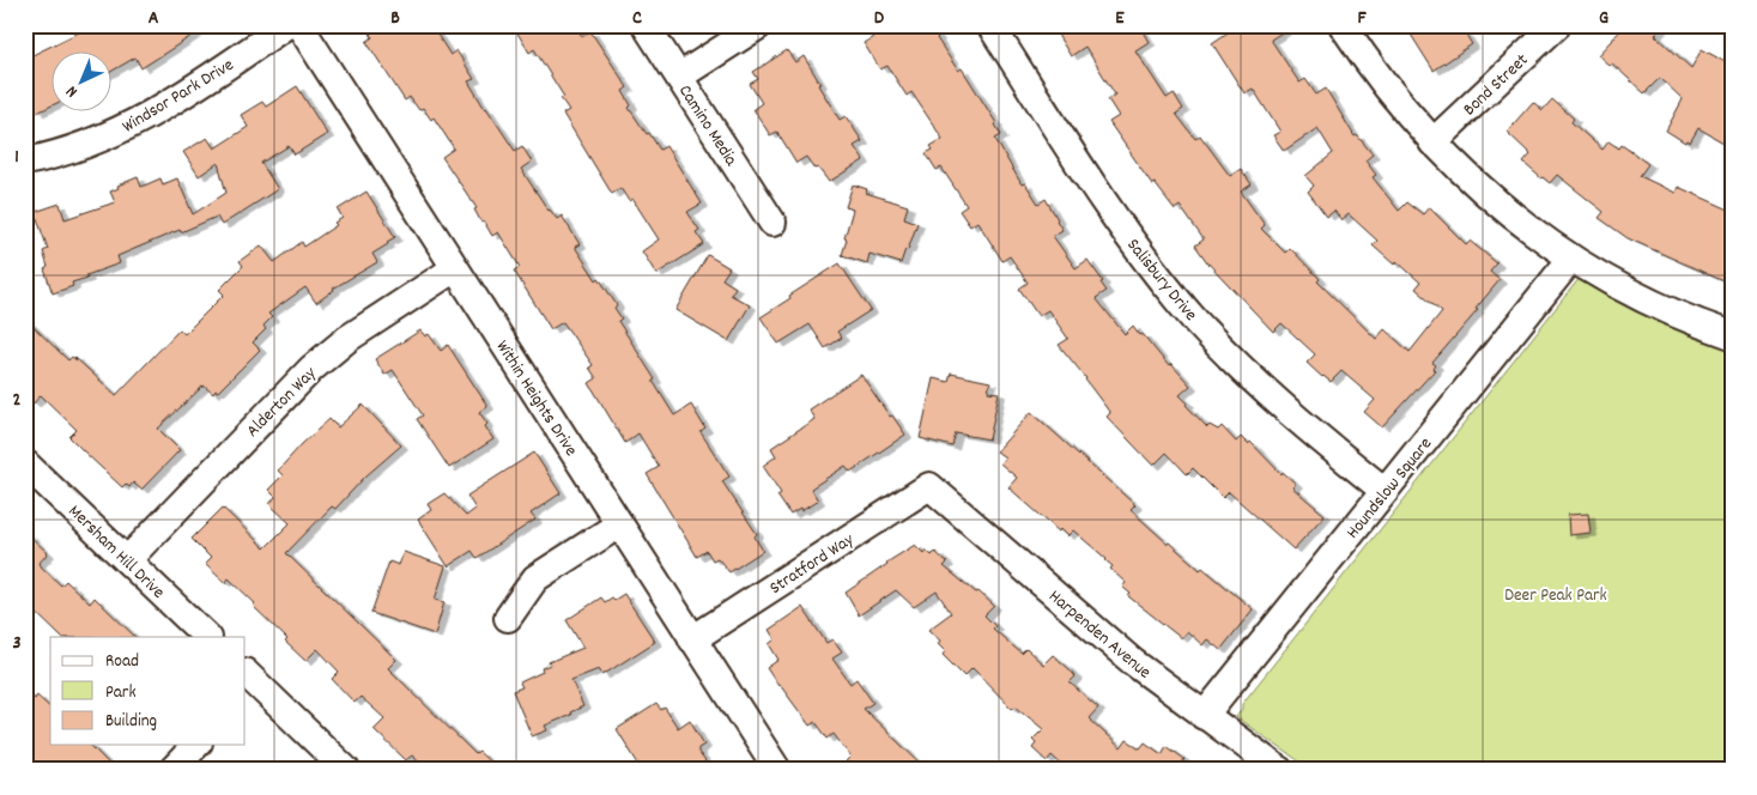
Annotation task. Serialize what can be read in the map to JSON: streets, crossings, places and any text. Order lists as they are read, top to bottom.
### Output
{
  "streets": {
    "street": [
      "Bond Street",
      "Windsor Park Drive",
      "Camino Media",
      "Salisbury Drive",
      "Within Heights Drive",
      "Alderton Way",
      "Houndslow Square",
      "Mersham Hill Drive",
      "Stratford Way",
      "Harpenden Avenue"
    ]
  },
  "crossings": [
    ["Salisbury Drive", "Houndslow Square"],
    ["Within Heights Drive", "Alderton Way"],
    ["Within Heights Drive", "Stratford Way"],
    ["Alderton Way", "Mersham Hill Drive"],
    ["Houndslow Square", "Harpenden Avenue"],
    ["Stratford Way", "Harpenden Avenue"]
  ],
  "parks": ["Deer Peak Park"],
  "legend": ["Road", "Park", "Building"],
  "north": "bottom left",
  "grid": {
    "columns": [
      "A",
      "B",
      "C",
      "D",
      "E",
      "F",
      "G"
    ],
    "rows": ["1", "2", "3"]
  }
}
